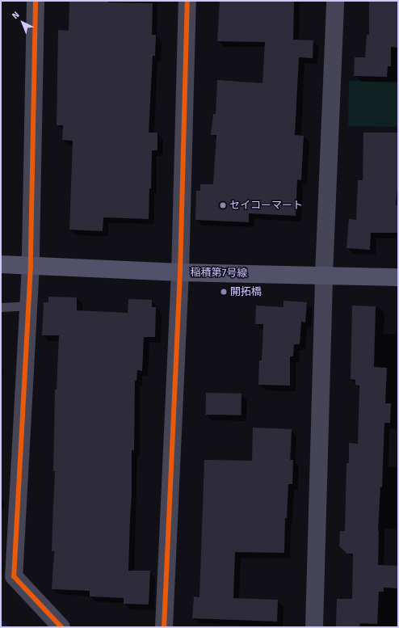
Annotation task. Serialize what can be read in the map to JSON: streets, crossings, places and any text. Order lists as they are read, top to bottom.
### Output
{
  "streets": {
    "street": ["稲積第7号線"]
  },
  "places": ["セイコーマート", "開拓橋"],
  "north": "top left"
}
